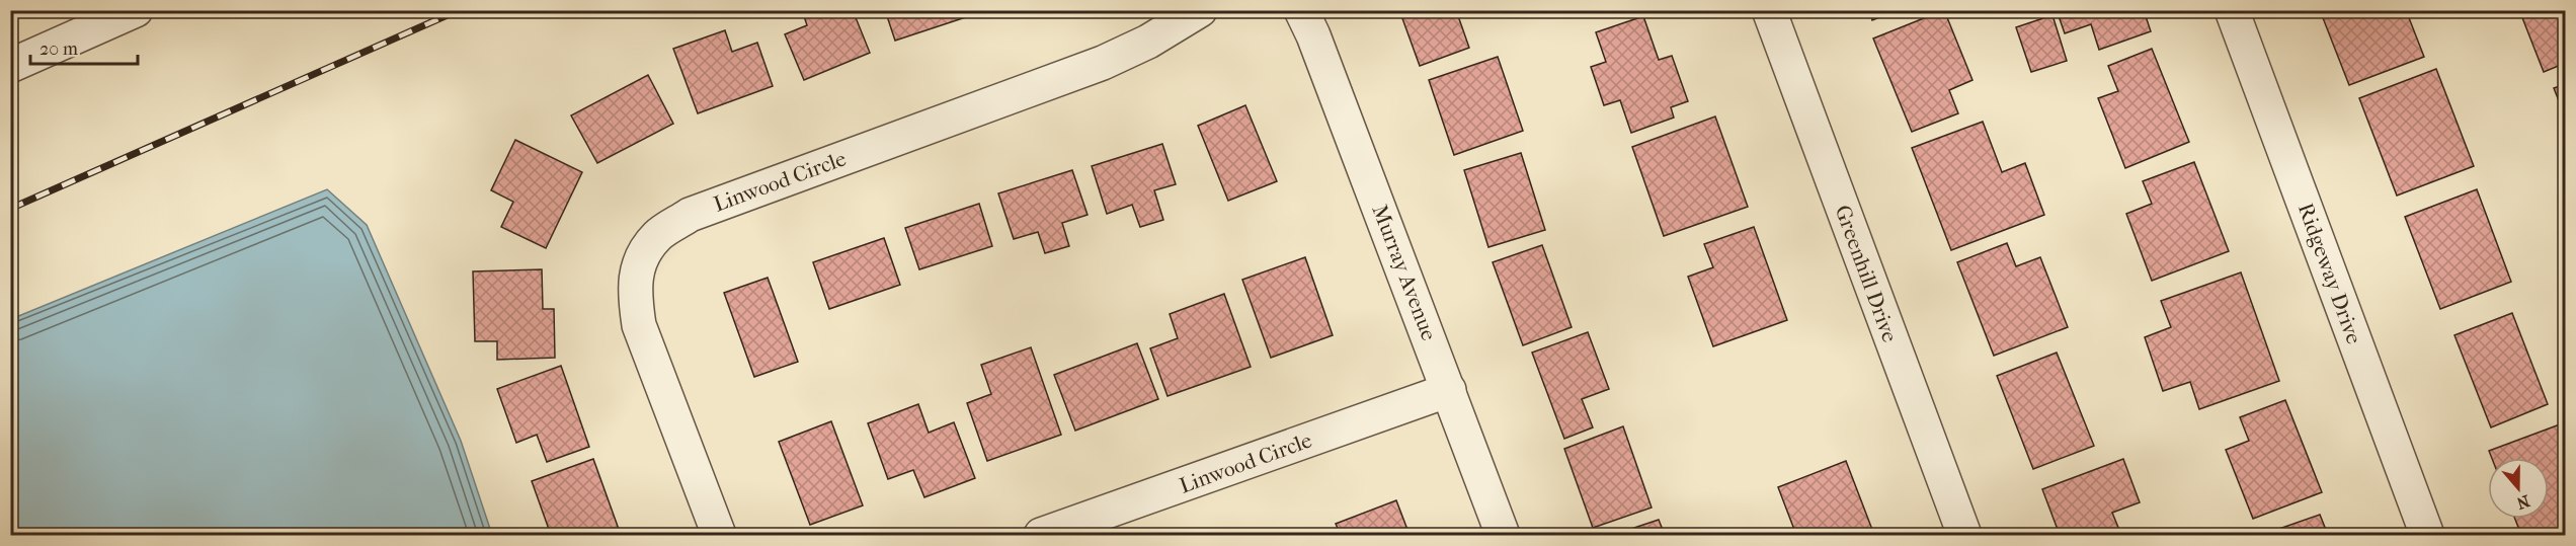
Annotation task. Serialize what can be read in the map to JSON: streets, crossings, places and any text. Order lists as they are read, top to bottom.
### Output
{
  "streets": {
    "street": [
      "Linwood Circle",
      "Murray Avenue",
      "Greenhill Drive",
      "Ridgeway Drive"
    ]
  },
  "crossings": [
    ["Linwood Circle", "Murray Avenue"]
  ],
  "scale_bar": "20 m",
  "north": "bottom"
}
